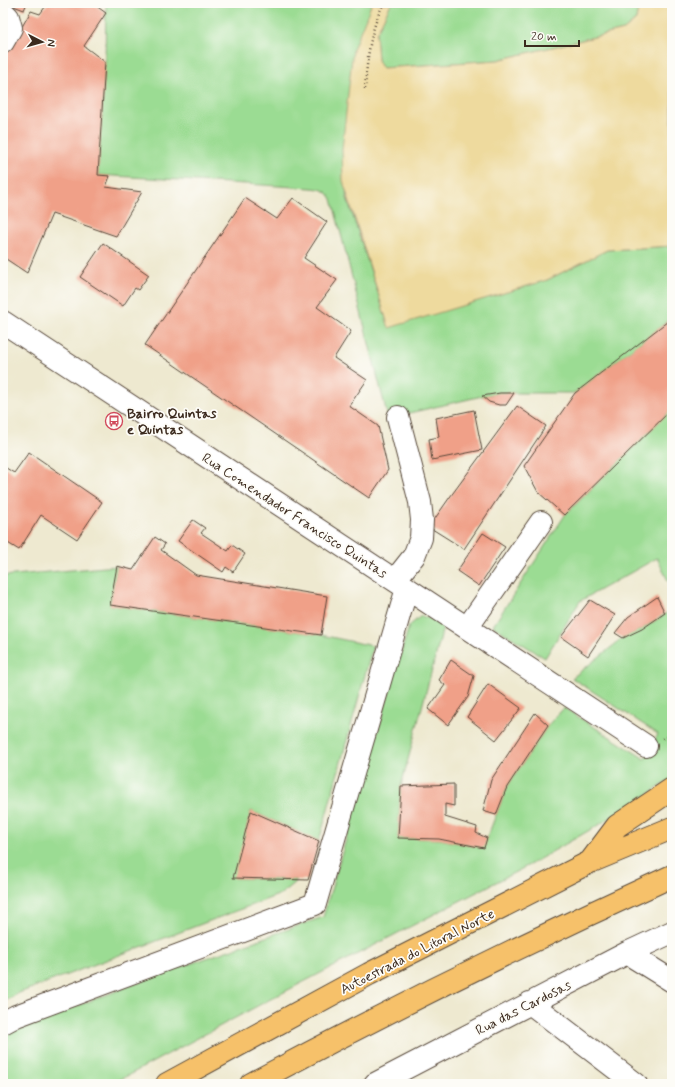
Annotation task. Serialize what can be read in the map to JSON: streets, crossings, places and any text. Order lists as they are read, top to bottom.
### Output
{
  "streets": {
    "highway": ["Autoestrada do Litoral Norte"],
    "street": ["Rua Comendador Francisco Quintas", "Rua das Cardosas"]
  },
  "places": {
    "bus stop": ["Bairro Quintas e Quintas"]
  },
  "scale_bar": "20 m",
  "north": "right"
}
